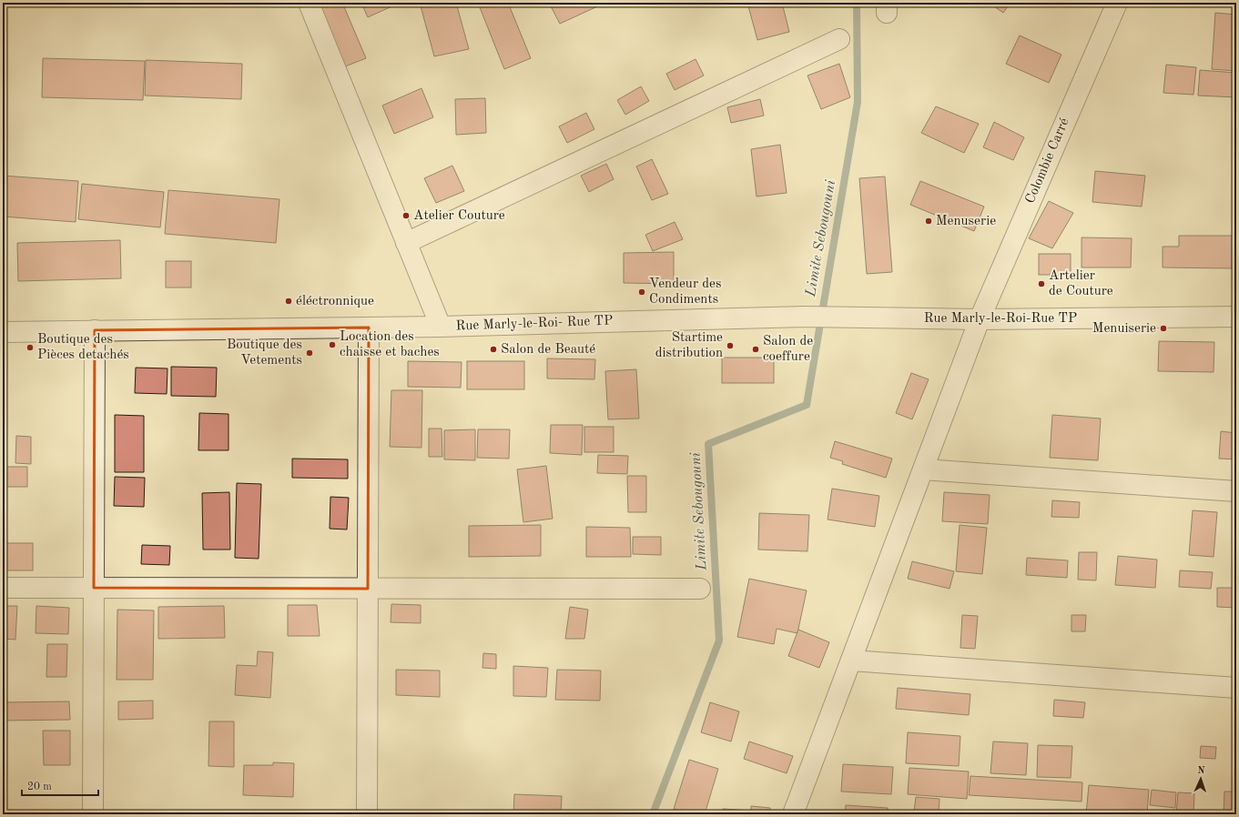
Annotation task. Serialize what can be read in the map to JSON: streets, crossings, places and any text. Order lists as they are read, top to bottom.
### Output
{
  "streets": {
    "street": ["Colombie Carré", "Rue Marly-le-Roi-Rue TP", "Rue Marly-le-Roi- Rue TP"]
  },
  "crossings": [
    ["Colombie Carré", "Rue Marly-le-Roi-Rue TP"],
    ["Rue Marly-le-Roi-Rue TP", "Rue Marly-le-Roi- Rue TP"]
  ],
  "water": ["Limite Sebougouni"],
  "places": [
    "Atelier Couture",
    "Menuserie",
    "Artelier de Couture",
    "Vendeur des Condiments",
    "éléctronnique",
    "Menuiserie",
    "Location des chaisse et baches",
    "Startime distribution",
    "Boutique des Pièces detachés",
    "Salon de Beauté",
    "Salon de coeffure",
    "Boutique des Vetements"
  ],
  "scale_bar": "20 m",
  "north": "top"
}
